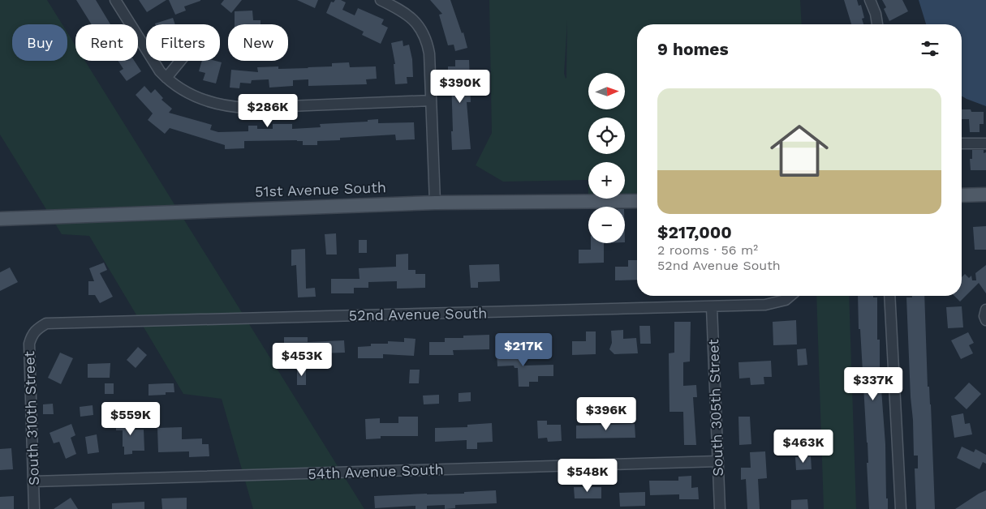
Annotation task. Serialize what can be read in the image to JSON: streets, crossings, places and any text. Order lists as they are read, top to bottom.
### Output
{
  "streets": {
    "main road": ["51st Avenue South"],
    "street": [
      "52nd Avenue South",
      "South 305th Street",
      "South 310th Street",
      "54th Avenue South"
    ]
  },
  "crossings": [
    ["52nd Avenue South", "South 305th Street"],
    ["52nd Avenue South", "South 310th Street"],
    ["South 305th Street", "54th Avenue South"],
    ["South 310th Street", "54th Avenue South"]
  ],
  "north": "right",
  "page": {
    "chip": [
      "Buy",
      "Rent",
      "Filters",
      "New"
    ],
    "heading": "9 homes",
    "price": [
      "$390K",
      "$286K",
      "$217K",
      "$453K",
      "$337K",
      "$396K",
      "$559K",
      "$463K",
      "$548K"
    ],
    "map_buttons": ["+", "−"],
    "list": [
      {
        "name": "$217,000",
        "note": "2 rooms · 56 m² · 52nd Avenue South"
      }
    ]
  }
}
